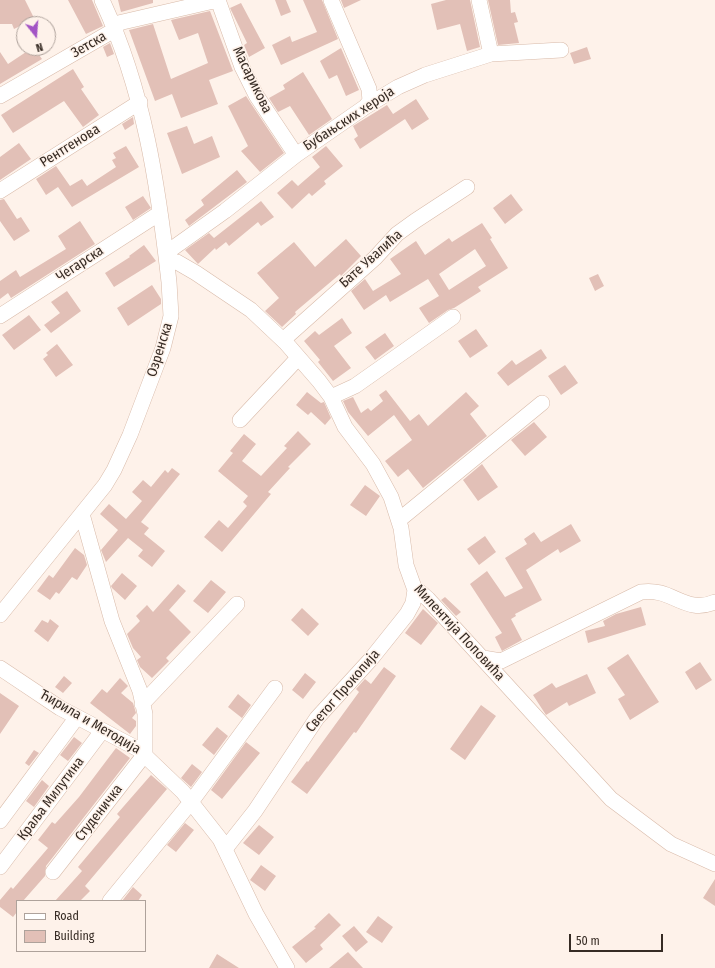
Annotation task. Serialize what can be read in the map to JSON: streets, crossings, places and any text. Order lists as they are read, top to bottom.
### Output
{
  "streets": {
    "street": [
      "Зетска",
      "Масарикова",
      "Бубањских хероја",
      "Рентгенова",
      "Бате Увалића",
      "Чегарска",
      "Озренска",
      "Милентија Поповића",
      "Светог Прокопија",
      "Ћирила и Методија",
      "Краља Милутина",
      "Студеничка"
    ]
  },
  "crossings": [
    ["Зетска", "Масарикова"],
    ["Зетска", "Озренска"],
    ["Масарикова", "Бубањских хероја"],
    ["Бубањских хероја", "Озренска"],
    ["Бубањских хероја", "Милентија Поповића"],
    ["Рентгенова", "Озренска"],
    ["Бате Увалића", "Милентија Поповића"],
    ["Чегарска", "Озренска"],
    ["Озренска", "Милентија Поповића"],
    ["Милентија Поповића", "Светог Прокопија"],
    ["Светог Прокопија", "Ћирила и Методија"],
    ["Ћирила и Методија", "Краља Милутина"],
    ["Ћирила и Методија", "Студеничка"]
  ],
  "legend": ["Road", "Building"],
  "scale_bar": "50 m",
  "north": "bottom"
}
